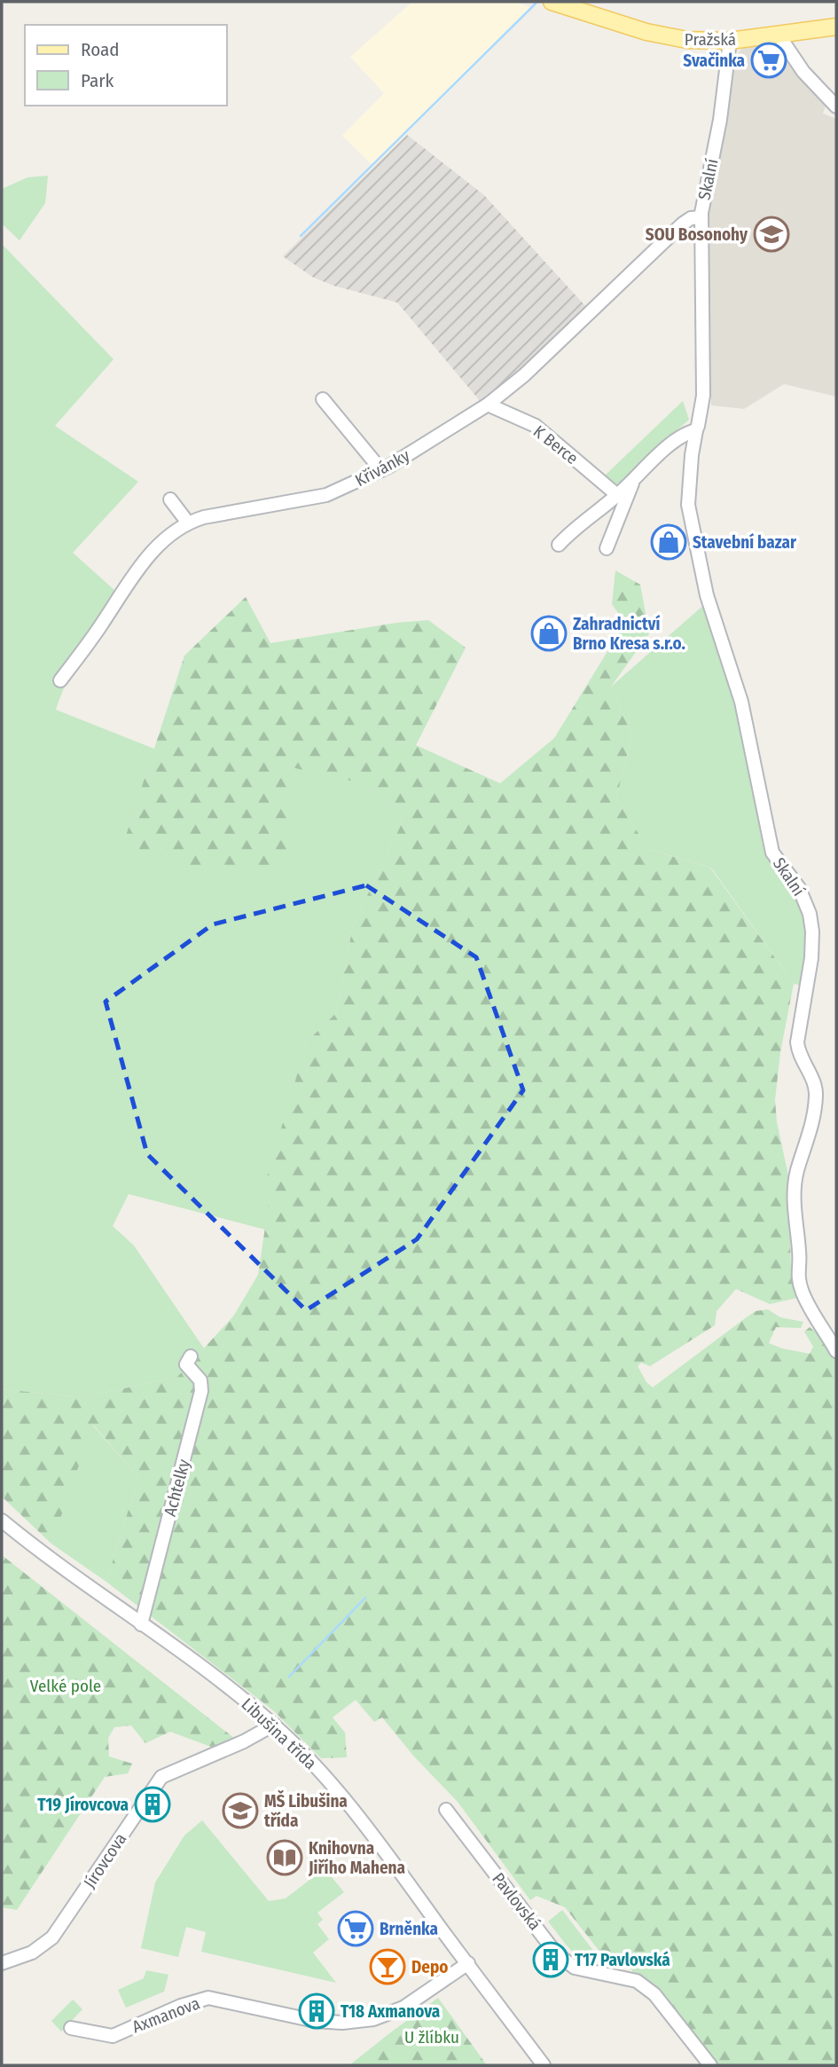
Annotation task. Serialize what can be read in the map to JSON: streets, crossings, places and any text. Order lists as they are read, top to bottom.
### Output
{
  "streets": {
    "main road": ["Pražská"],
    "street": [
      "Skalní",
      "K Berce",
      "Křivánky",
      "Achtelky",
      "Libušina třída",
      "Jírovcova",
      "Pavlovská",
      "Axmanova"
    ]
  },
  "crossings": [
    ["Pražská", "Skalní"],
    ["Skalní", "Křivánky"],
    ["K Berce", "Křivánky"],
    ["Achtelky", "Libušina třída"],
    ["Libušina třída", "Jírovcova"],
    ["Libušina třída", "Axmanova"]
  ],
  "parks": ["Velké pole", "U žlíbku"],
  "places": {
    "supermarket": ["Svačinka", "Brněnka"],
    "school or university": ["SOU Bosonohy", "MŠ Libušina třída"],
    "shop": ["Stavební bazar", "Zahradnictví Brno Kresa s.r.o."],
    "building": ["T19 Jírovcova", "T17 Pavlovská", "T18 Axmanova"],
    "library": ["Knihovna Jiřího Mahena"],
    "bar": ["Depo"]
  },
  "legend": ["Road", "Park"]
}
